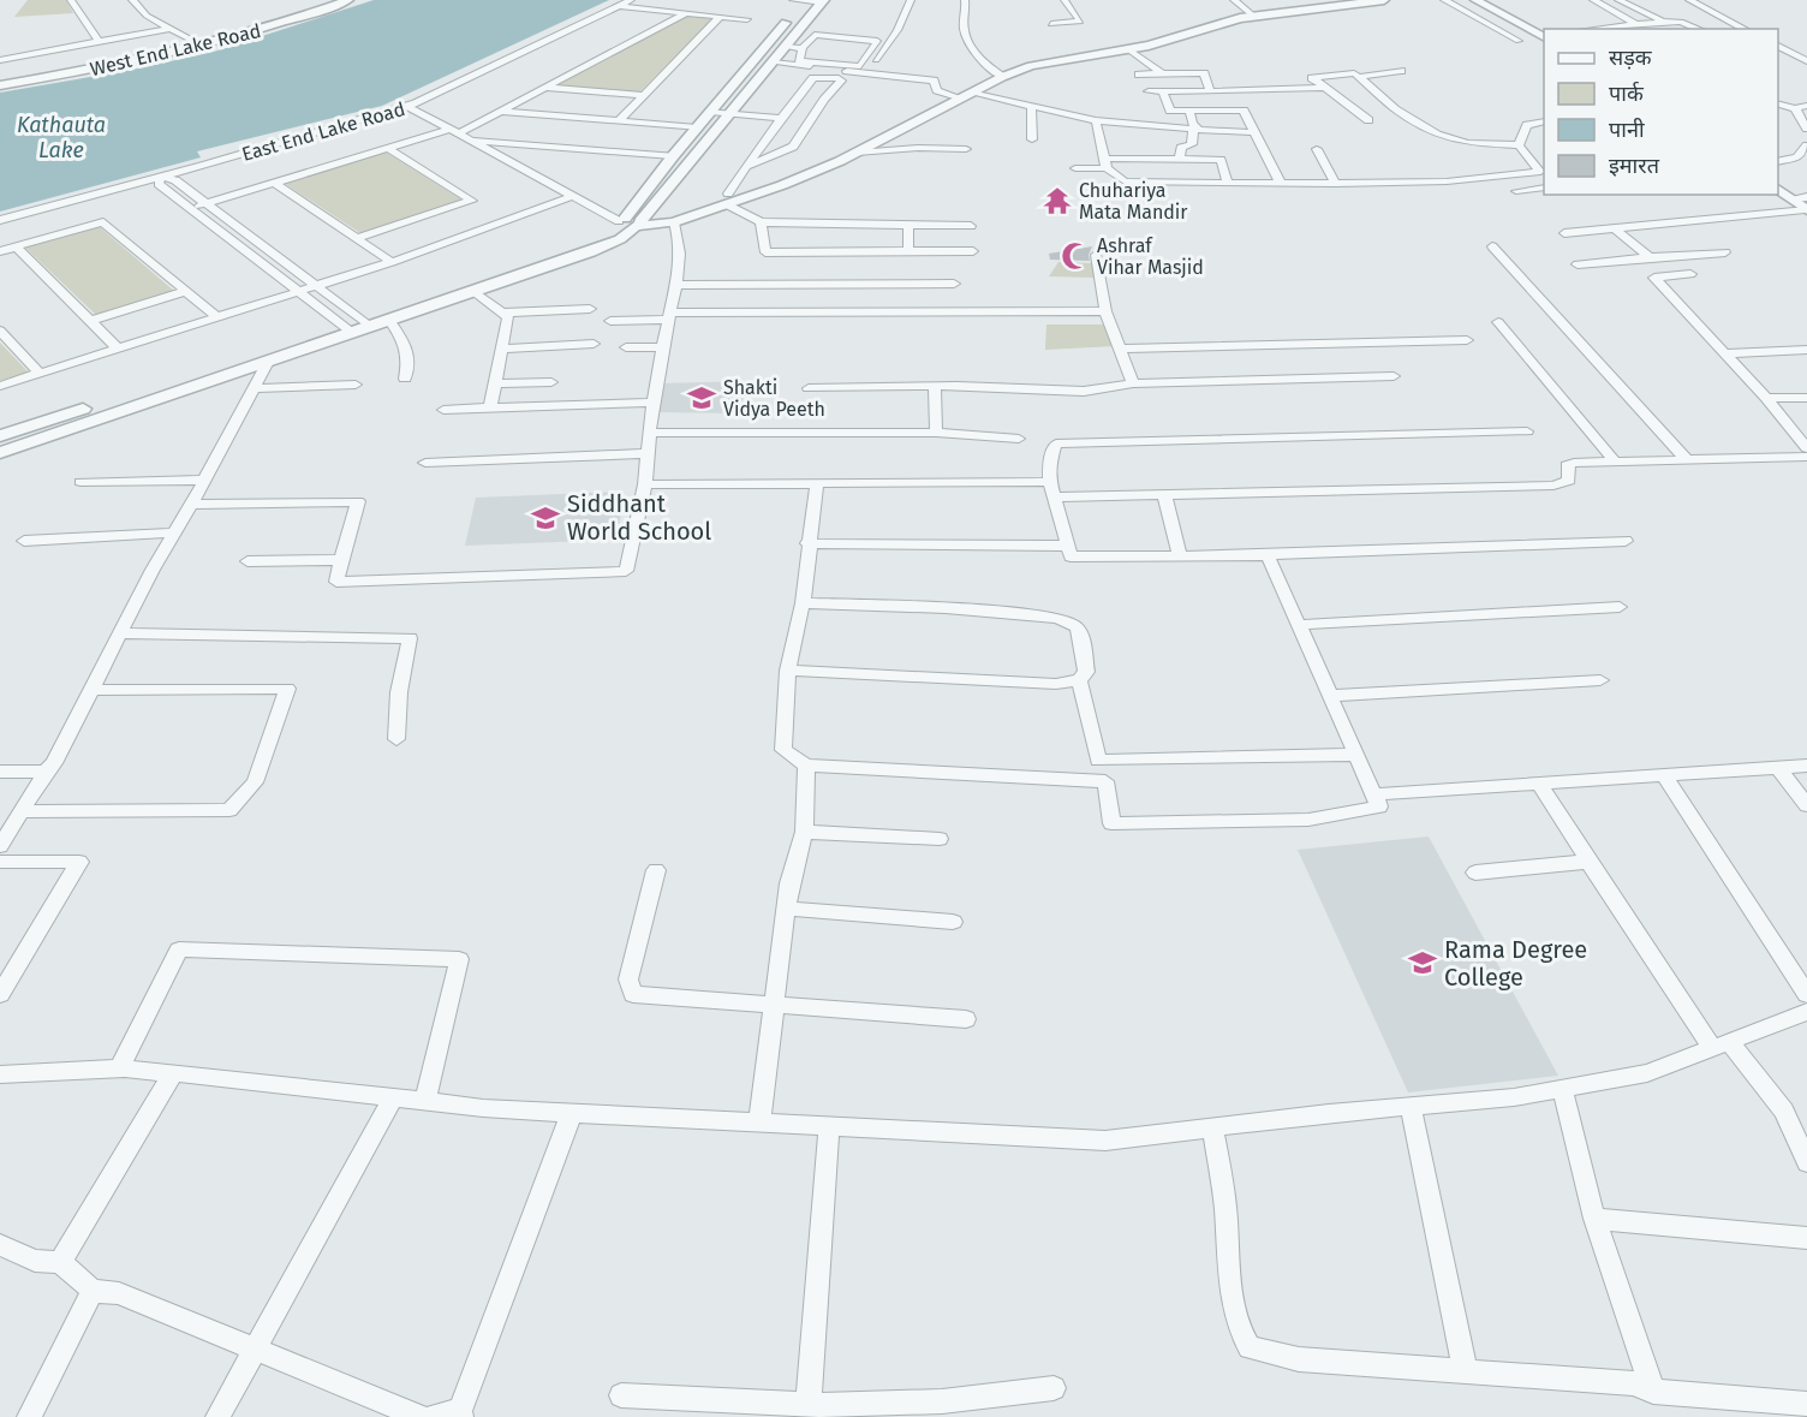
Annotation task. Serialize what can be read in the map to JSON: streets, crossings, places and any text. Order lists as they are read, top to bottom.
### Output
{
  "streets": {
    "street": ["West End Lake Road", "East End Lake Road"]
  },
  "water": ["Kathauta Lake"],
  "places": {
    "temple": ["Chuhariya Mata Mandir"],
    "mosque": ["Ashraf Vihar Masjid"],
    "school or university": ["Shakti Vidya Peeth", "Siddhant World School", "Rama Degree College"]
  },
  "legend": [
    "सड़क",
    "पार्क",
    "पानी",
    "इमारत"
  ]
}
